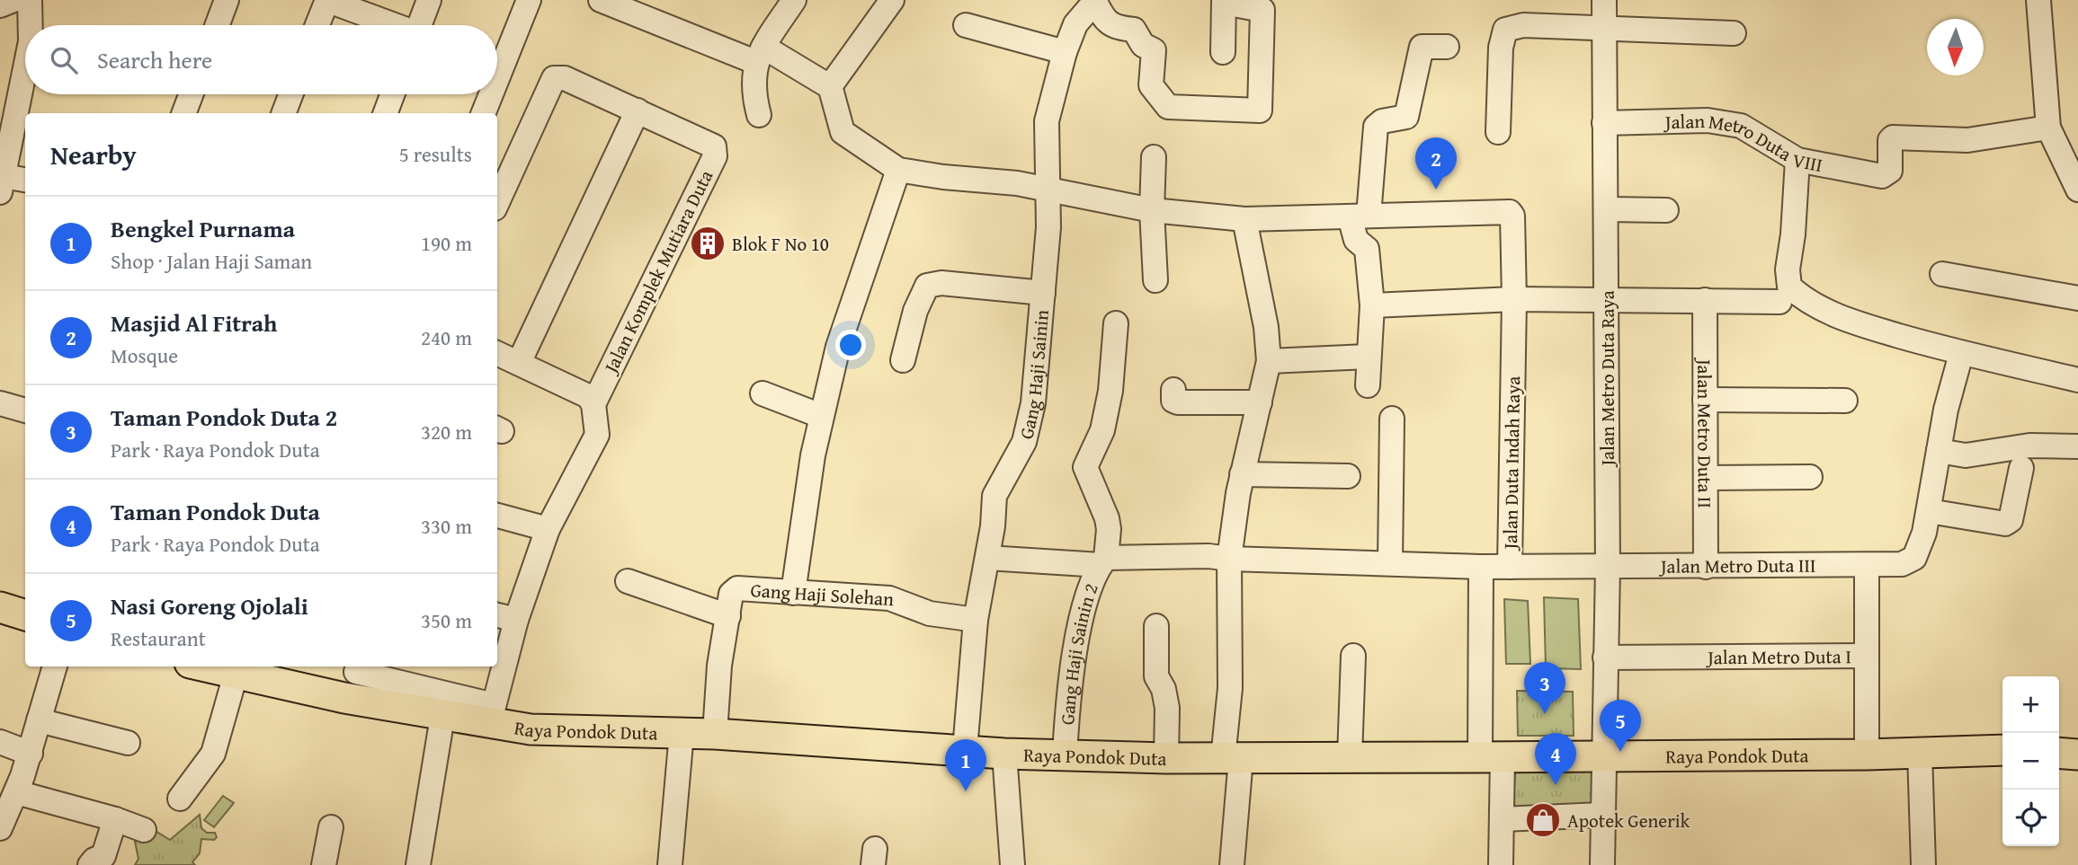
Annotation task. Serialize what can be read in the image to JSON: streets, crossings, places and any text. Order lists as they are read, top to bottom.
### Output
{
  "streets": {
    "main road": ["Raya Pondok Duta"],
    "street": [
      "Jalan Metro Duta VIII",
      "Jalan Komplek Mutiara Duta",
      "Gang Haji Sainin",
      "Jalan Metro Duta Raya",
      "Jalan Metro Duta II",
      "Jalan Duta Indah Raya",
      "Jalan Metro Duta III",
      "Gang Haji Solehan",
      "Gang Haji Sainin 2",
      "Jalan Metro Duta I"
    ]
  },
  "crossings": [
    ["Jalan Metro Duta VIII", "Jalan Metro Duta Raya"],
    ["Jalan Komplek Mutiara Duta", "Raya Pondok Duta"],
    ["Gang Haji Sainin", "Gang Haji Solehan"],
    ["Gang Haji Sainin", "Raya Pondok Duta"],
    ["Jalan Metro Duta Raya", "Jalan Duta Indah Raya"],
    ["Jalan Metro Duta Raya", "Jalan Metro Duta III"],
    ["Jalan Metro Duta Raya", "Jalan Metro Duta I"],
    ["Jalan Metro Duta Raya", "Raya Pondok Duta"],
    ["Jalan Metro Duta II", "Jalan Metro Duta III"],
    ["Jalan Duta Indah Raya", "Jalan Metro Duta III"],
    ["Jalan Metro Duta III", "Jalan Metro Duta I"],
    ["Gang Haji Solehan", "Raya Pondok Duta"],
    ["Gang Haji Sainin 2", "Raya Pondok Duta"]
  ],
  "places": {
    "building": ["Blok F No 10"],
    "shop": ["Apotek Generik"]
  },
  "north": "bottom",
  "page": {
    "search": "Search here",
    "heading": ["Nearby", "5 results"],
    "pins": [
      "2",
      "3",
      "5",
      "4",
      "1"
    ],
    "list": [
      {
        "mark": "1",
        "name": "Bengkel Purnama",
        "note": "Shop · Jalan Haji Saman",
        "value": "190 m"
      },
      {
        "mark": "2",
        "name": "Masjid Al Fitrah",
        "note": "Mosque",
        "value": "240 m"
      },
      {
        "mark": "3",
        "name": "Taman Pondok Duta 2",
        "note": "Park · Raya Pondok Duta",
        "value": "320 m"
      },
      {
        "mark": "4",
        "name": "Taman Pondok Duta",
        "note": "Park · Raya Pondok Duta",
        "value": "330 m"
      },
      {
        "mark": "5",
        "name": "Nasi Goreng Ojolali",
        "note": "Restaurant",
        "value": "350 m"
      }
    ],
    "map_buttons": ["+", "−"]
  }
}
